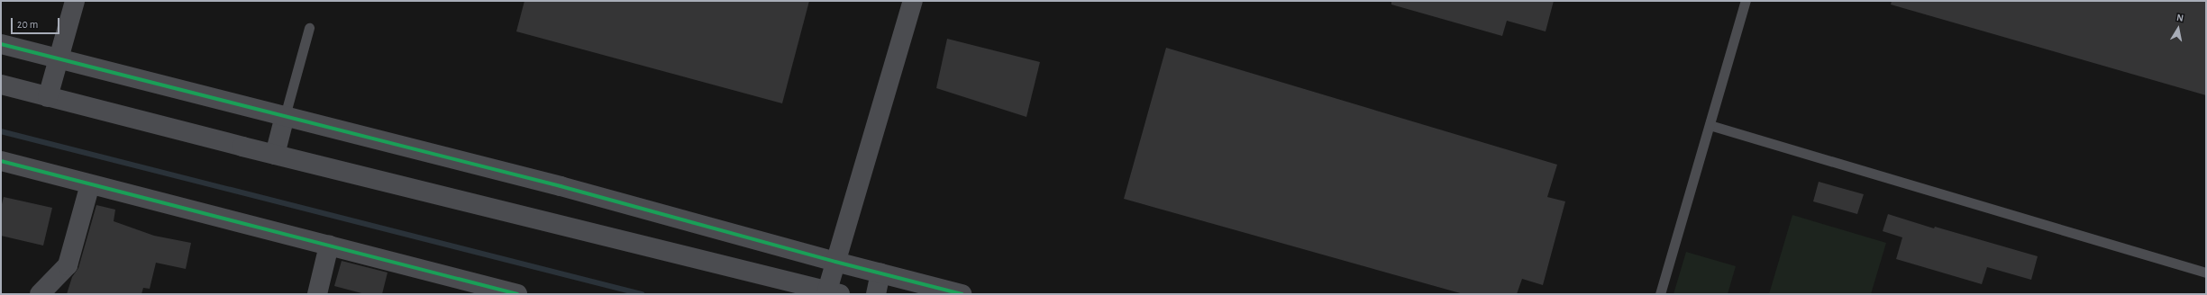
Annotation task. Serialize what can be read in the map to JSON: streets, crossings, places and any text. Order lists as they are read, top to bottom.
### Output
{
  "scale_bar": "20 m",
  "north": "top"
}
